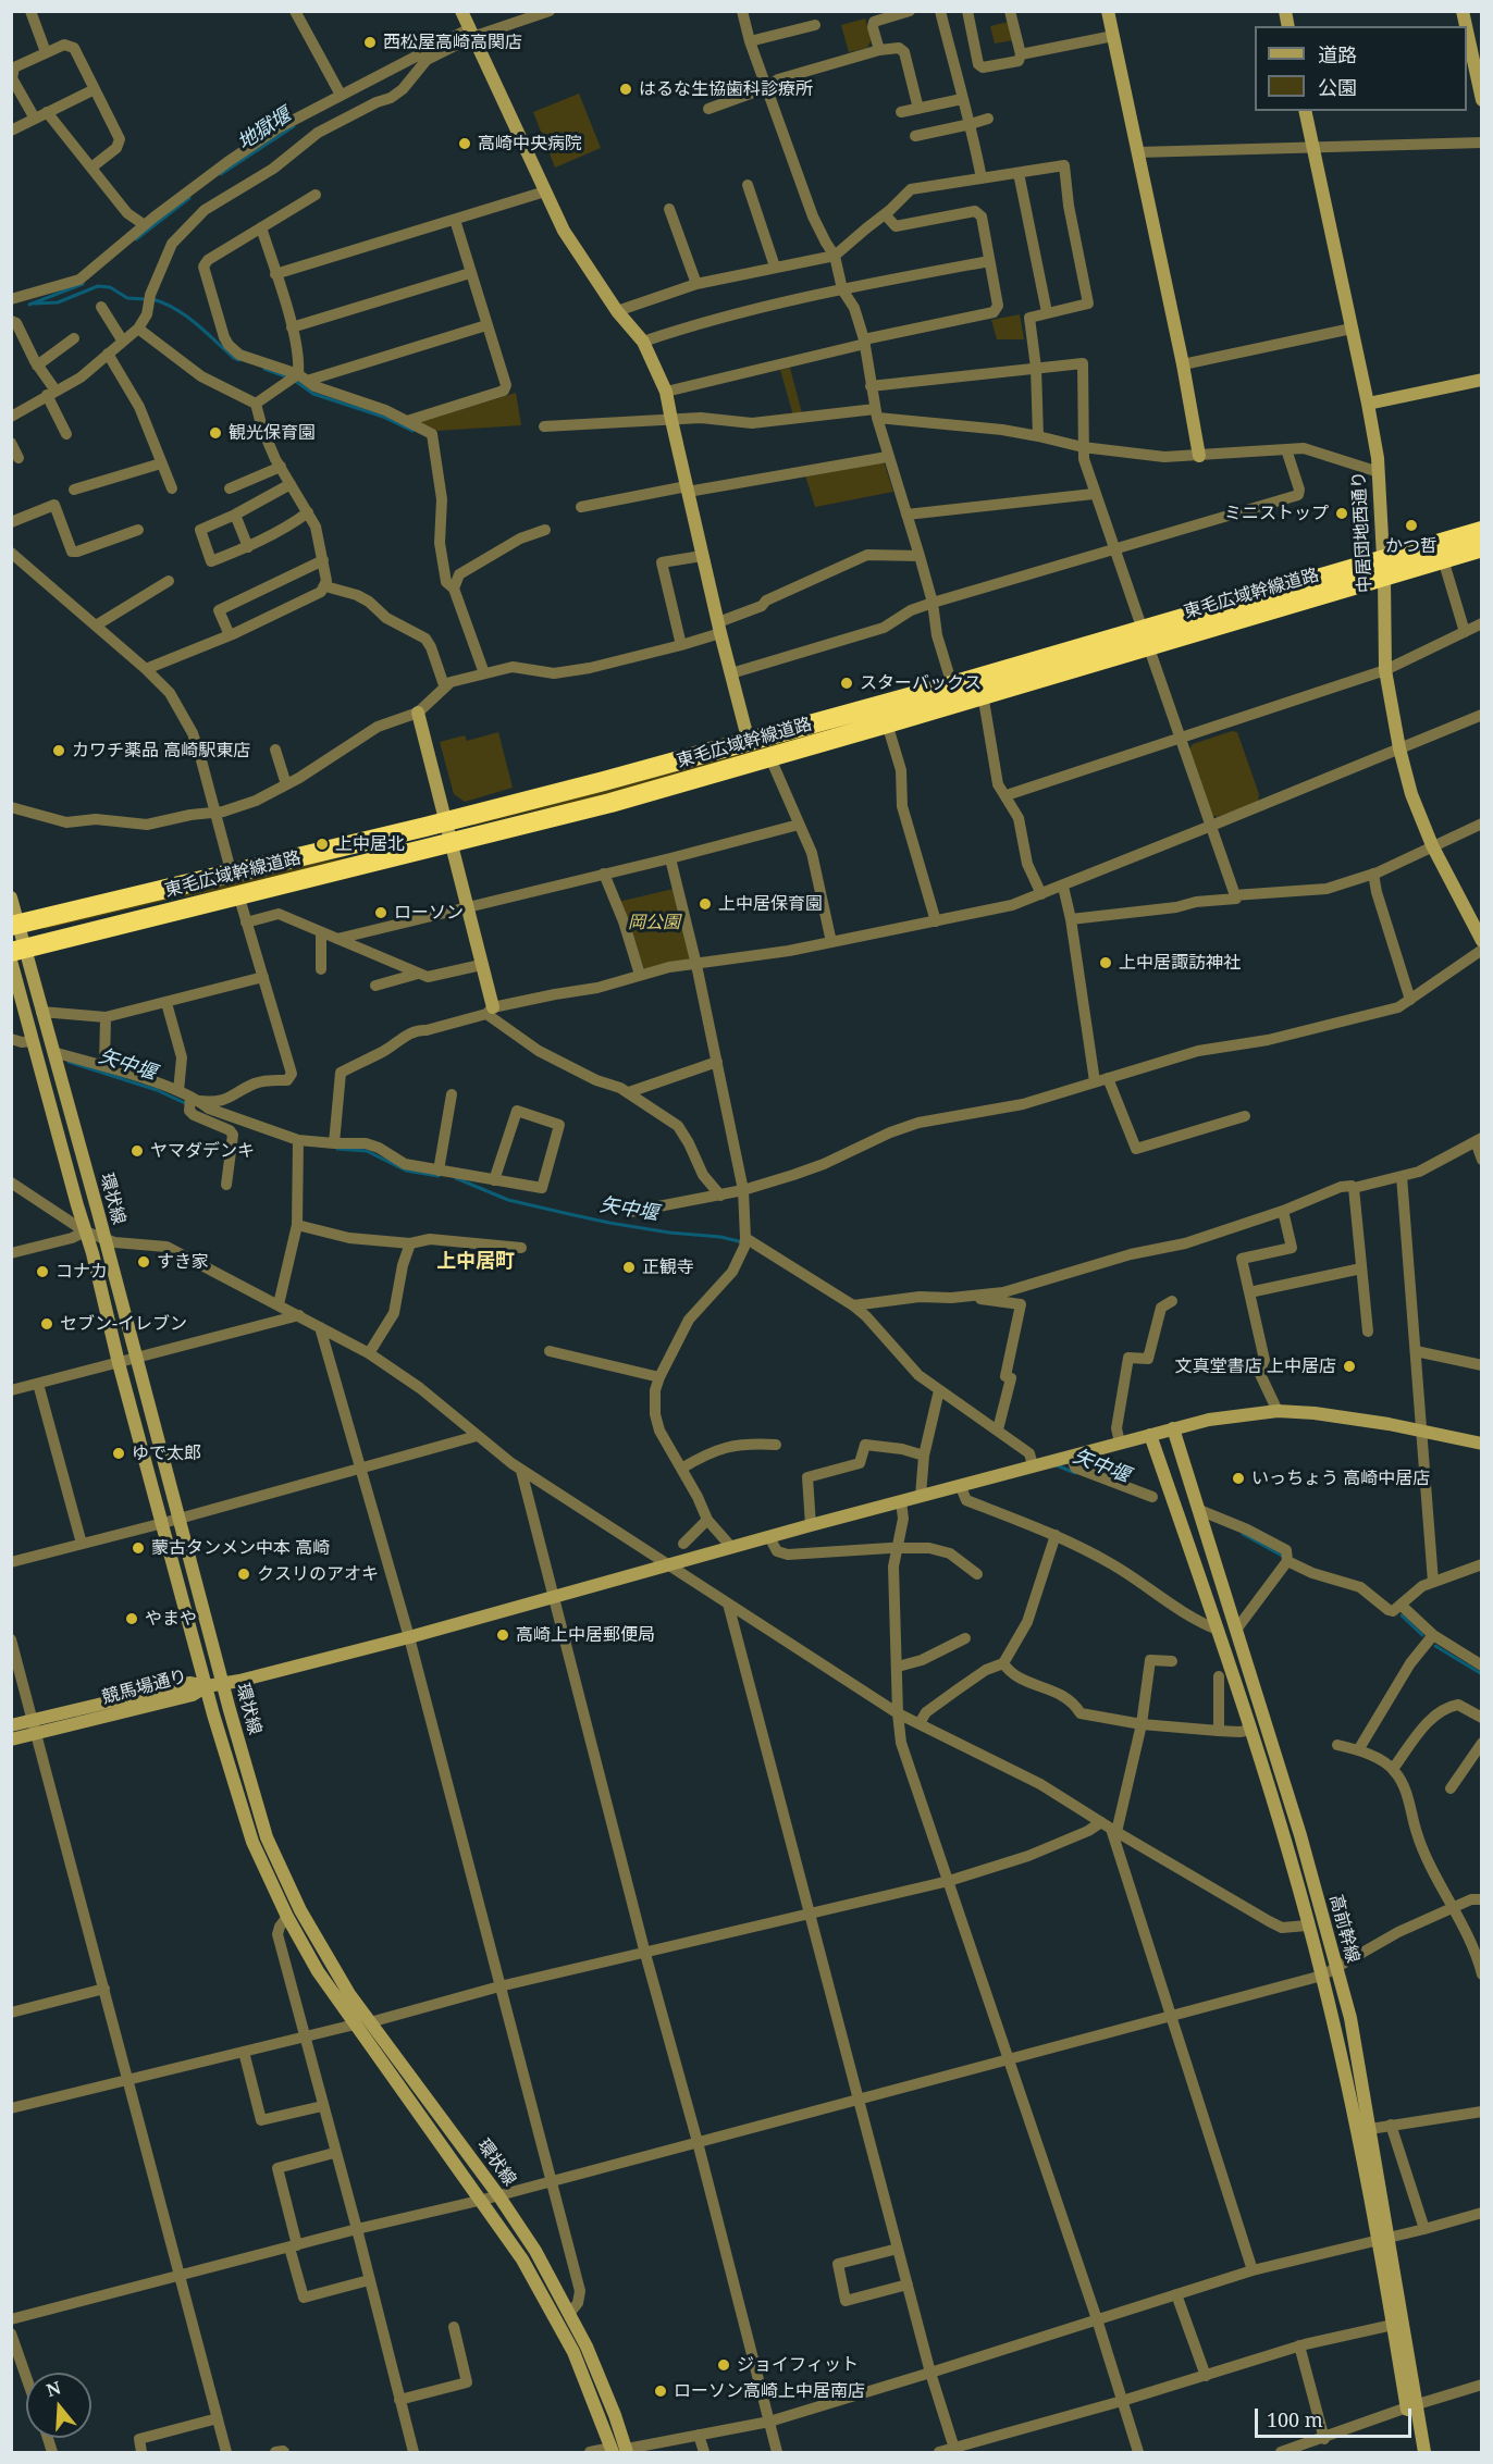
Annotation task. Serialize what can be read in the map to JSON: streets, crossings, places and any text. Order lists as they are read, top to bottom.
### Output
{
  "streets": {
    "highway": ["東毛広域幹線道路"],
    "street": [
      "中居団地西通り",
      "環状線",
      "競馬場通り",
      "高前幹線"
    ]
  },
  "crossings": [
    ["中居団地西通り", "東毛広域幹線道路"],
    ["東毛広域幹線道路", "環状線"],
    ["環状線", "競馬場通り"]
  ],
  "districts": ["上中居町"],
  "water": ["地獄堰", "矢中堰"],
  "parks": ["岡公園"],
  "places": [
    "西松屋高崎高関店",
    "はるな生協歯科診療所",
    "高崎中央病院",
    "観光保育園",
    "ミニストップ",
    "かつ哲",
    "スターバックス",
    "カワチ薬品 高崎駅東店",
    "上中居北",
    "上中居保育園",
    "ローソン",
    "上中居諏訪神社",
    "ヤマダデンキ",
    "すき家",
    "正観寺",
    "コナカ",
    "セブン-イレブン",
    "文真堂書店 上中居店",
    "ゆで太郎",
    "いっちょう 高崎中居店",
    "蒙古タンメン中本 高崎",
    "クスリのアオキ",
    "やまや",
    "高崎上中居郵便局",
    "ジョイフィット",
    "ローソン高崎上中居南店"
  ],
  "legend": ["道路", "公園"],
  "scale_bar": "100 m",
  "north": "top"
}
